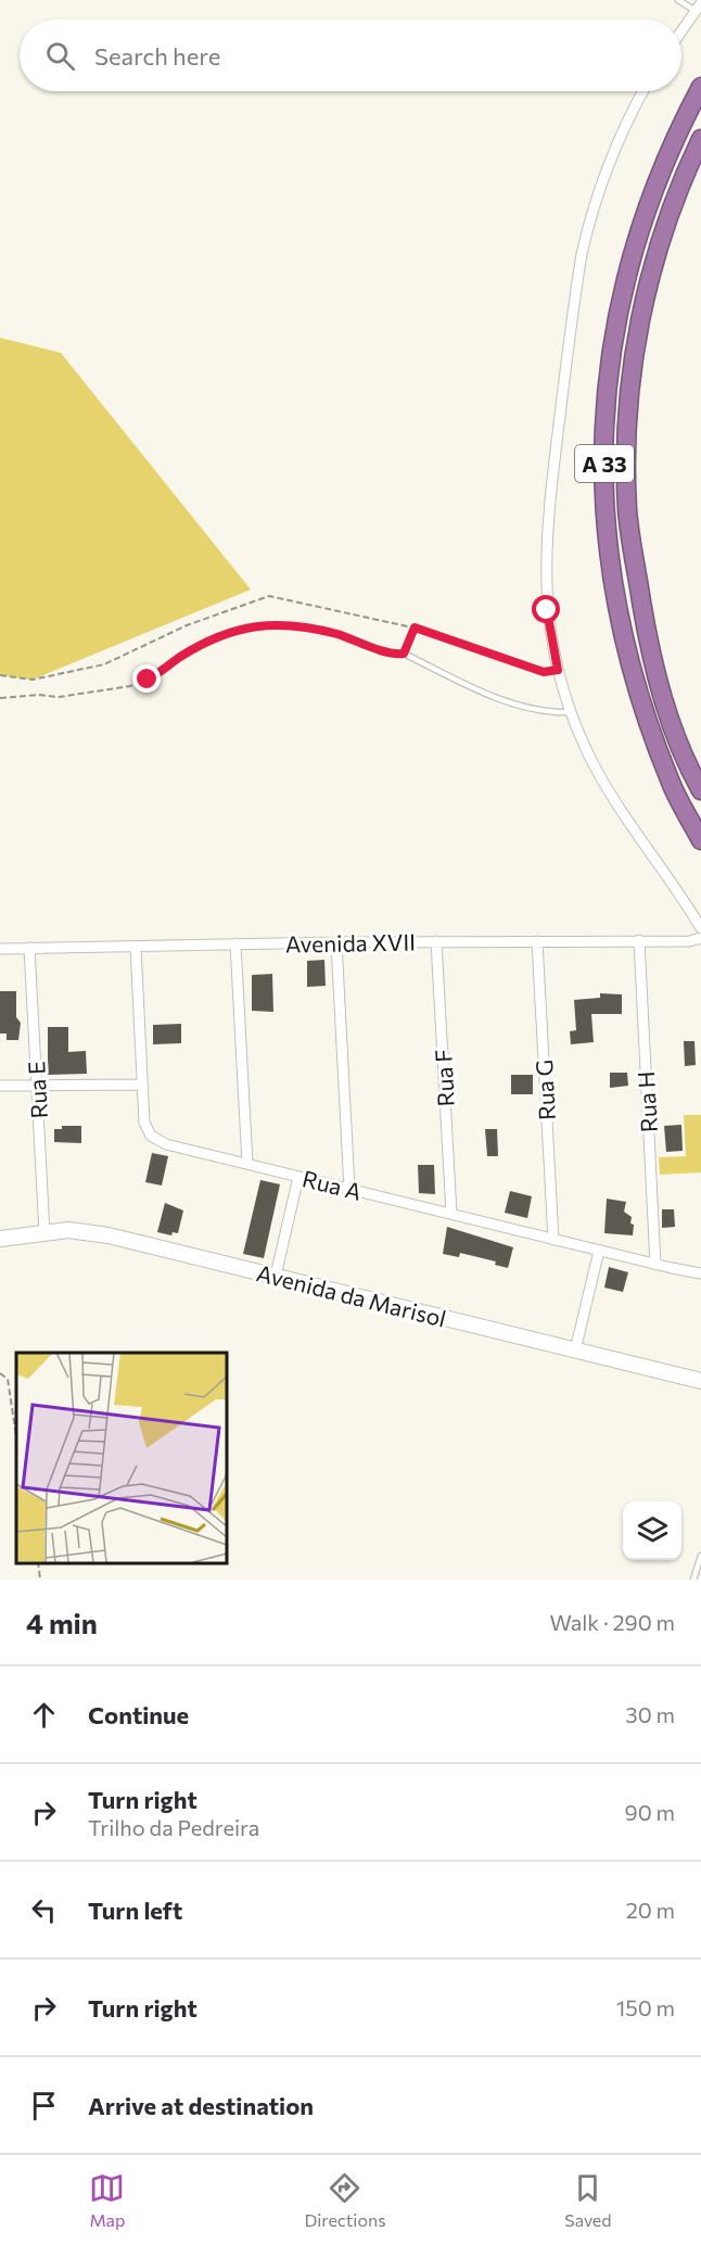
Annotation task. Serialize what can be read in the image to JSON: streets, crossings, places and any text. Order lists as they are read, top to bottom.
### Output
{
  "streets": {
    "highway": ["A 33"],
    "street": [
      "Avenida XVII",
      "Rua F",
      "Rua E",
      "Rua G",
      "Rua H",
      "Rua A",
      "Avenida da Marisol"
    ]
  },
  "crossings": [
    ["Avenida XVII", "Rua F"],
    ["Avenida XVII", "Rua E"],
    ["Avenida XVII", "Rua G"],
    ["Avenida XVII", "Rua H"],
    ["Avenida XVII", "Rua A"],
    ["Rua F", "Rua A"],
    ["Rua E", "Avenida da Marisol"],
    ["Rua G", "Rua A"],
    ["Rua H", "Rua A"]
  ],
  "page": {
    "search": "Search here",
    "heading": ["4 min", "Walk · 290 m"],
    "list": [
      ["Continue", "30 m"],
      ["Turn right", "Trilho da Pedreira", "90 m"],
      ["Turn left", "20 m"],
      ["Turn right", "150 m"],
      "Arrive at destination"
    ],
    "nav": ["Map", "Directions", "Saved"]
  }
}
